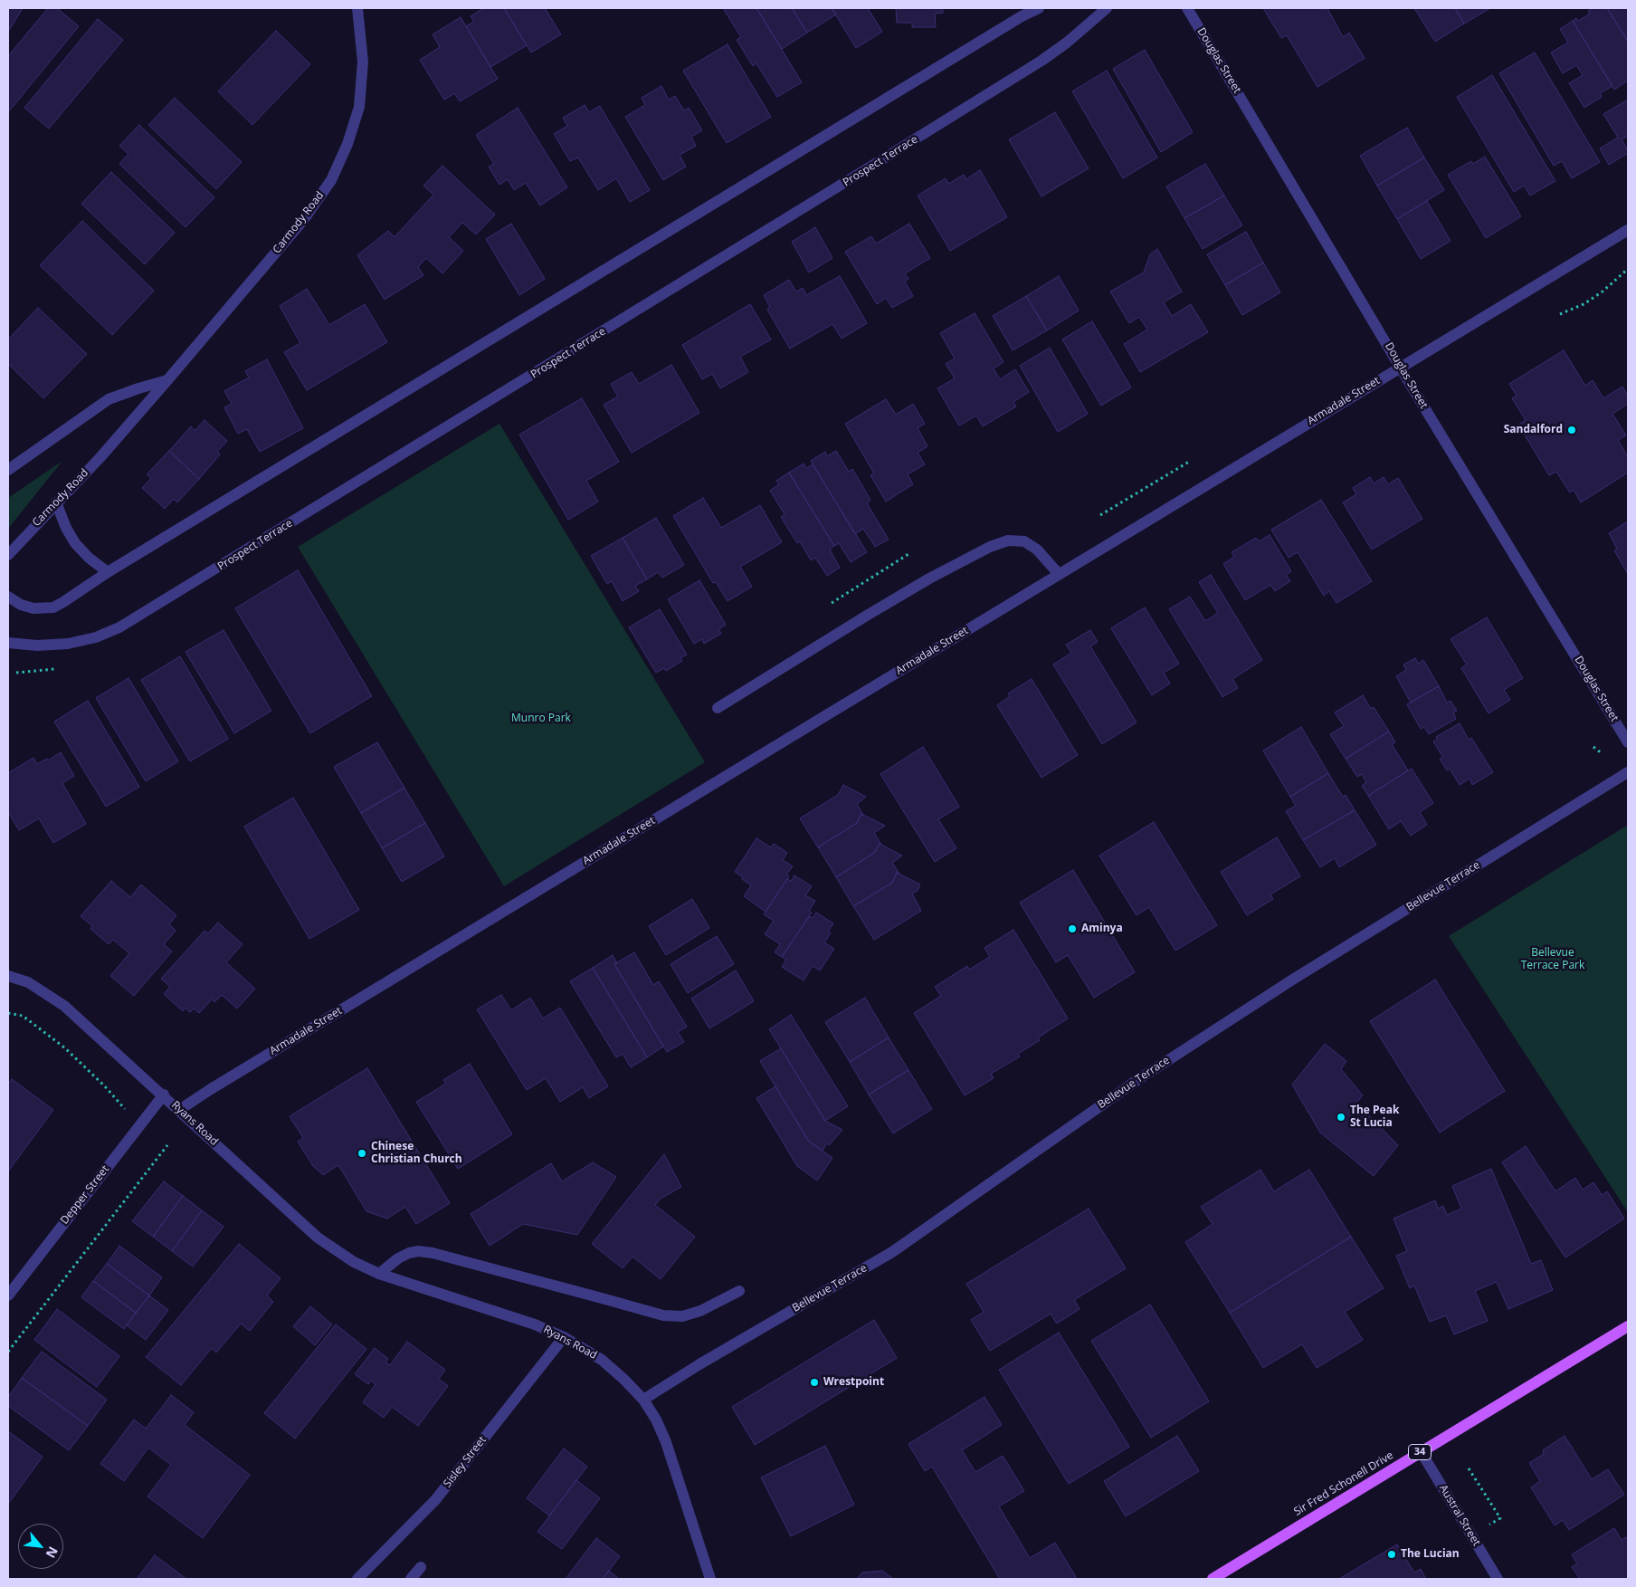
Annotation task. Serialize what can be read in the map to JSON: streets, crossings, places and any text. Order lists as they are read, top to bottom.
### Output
{
  "streets": {
    "main road": ["34", "Sir Fred Schonell Drive"],
    "street": [
      "Douglas Street",
      "Prospect Terrace",
      "Carmody Road",
      "Armadale Street",
      "Bellevue Terrace",
      "Ryans Road",
      "Depper Street",
      "Sisley Street",
      "Austral Street"
    ]
  },
  "crossings": [
    ["Douglas Street", "Armadale Street"],
    ["Armadale Street", "Ryans Road"],
    ["Bellevue Terrace", "Ryans Road"],
    ["Ryans Road", "Depper Street"],
    ["Ryans Road", "Sisley Street"],
    ["Sir Fred Schonell Drive", "Austral Street"]
  ],
  "parks": ["Munro Park", "Bellevue Terrace Park"],
  "places": [
    "Sandalford",
    "Aminya",
    "The Peak St Lucia",
    "Chinese Christian Church",
    "Wrestpoint",
    "The Lucian"
  ],
  "north": "bottom right"
}
